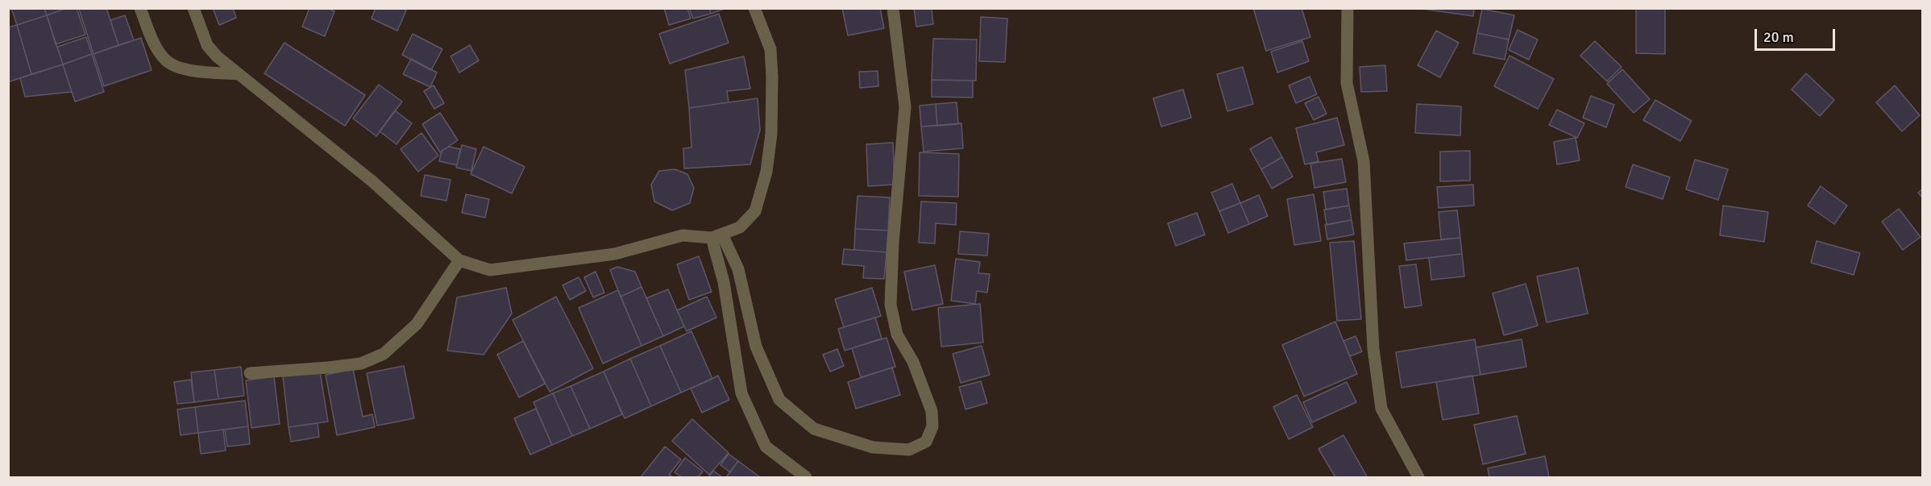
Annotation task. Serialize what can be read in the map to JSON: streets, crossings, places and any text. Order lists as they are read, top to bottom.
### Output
{
  "scale_bar": "20 m"
}
